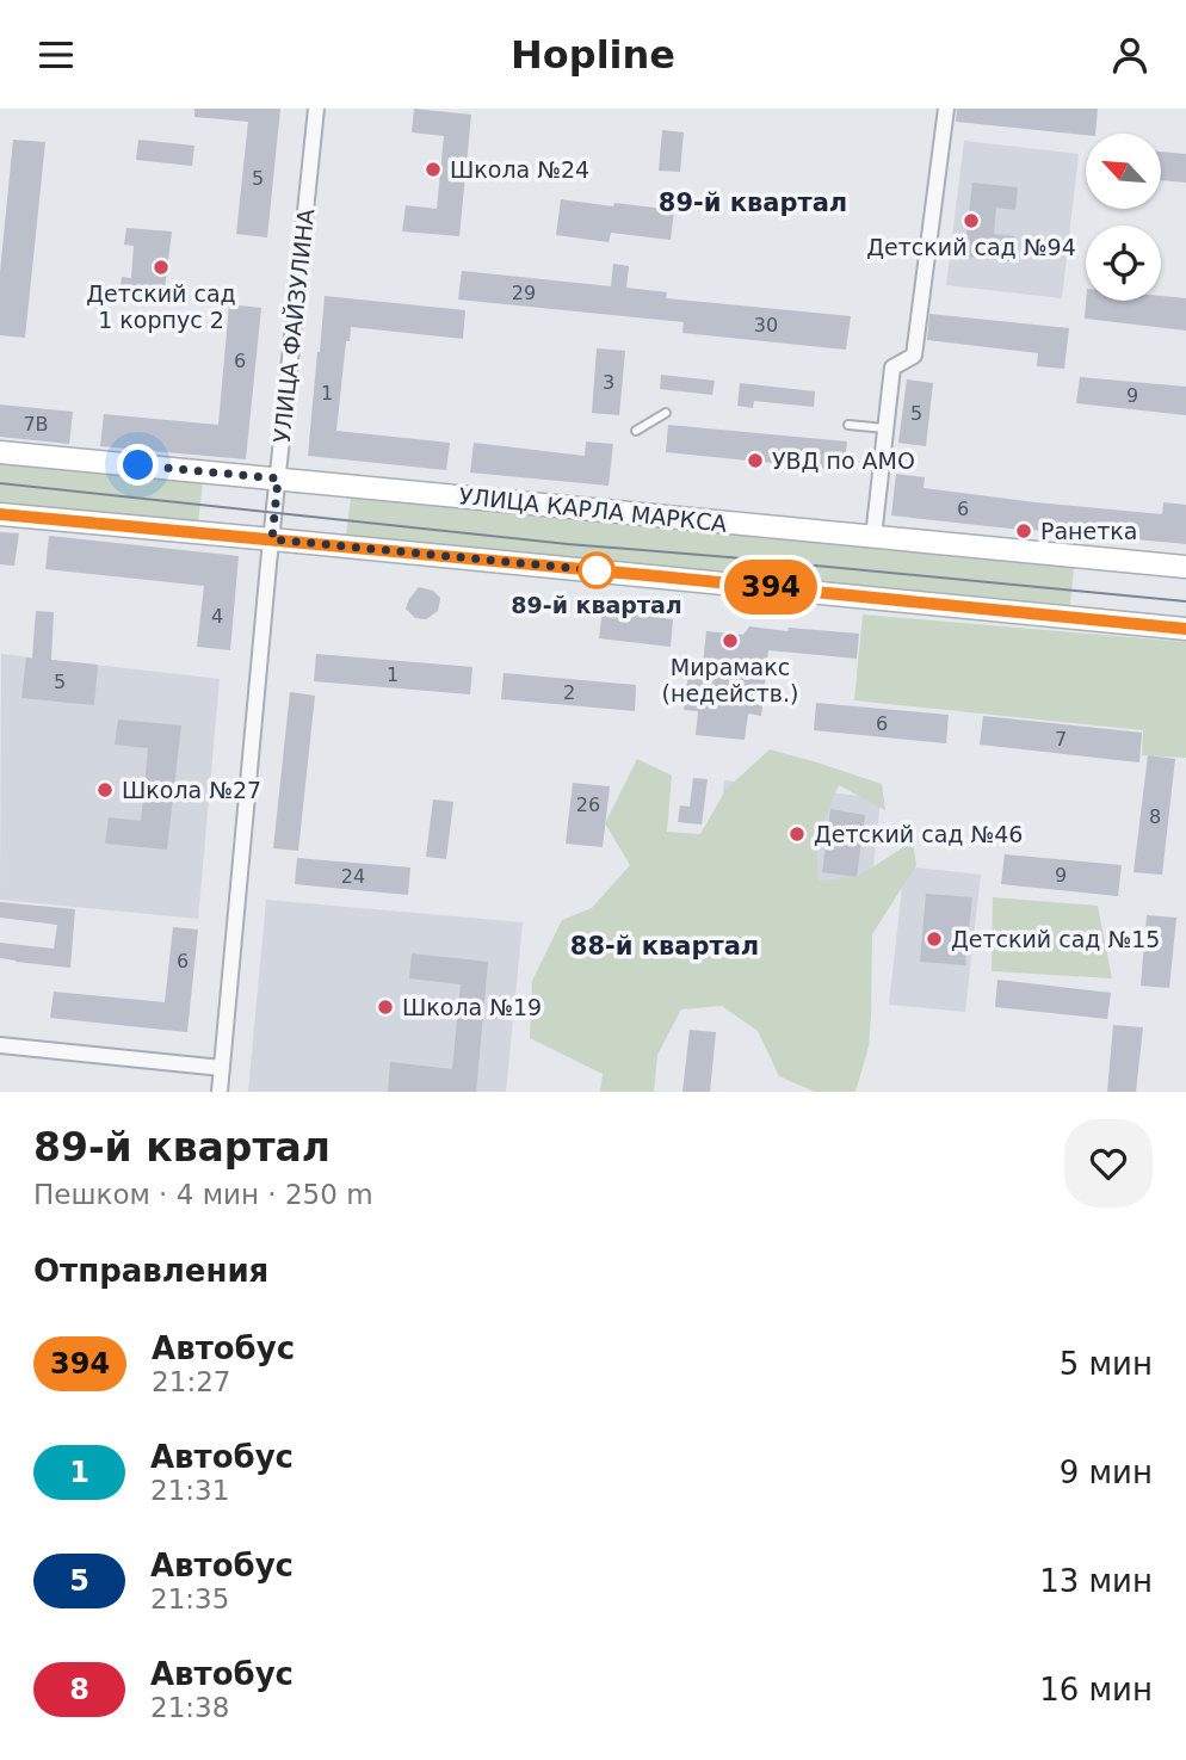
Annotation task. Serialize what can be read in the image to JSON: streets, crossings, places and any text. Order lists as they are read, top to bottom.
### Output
{
  "streets": {
    "main road": ["УЛИЦА КАРЛА МАРКСА"],
    "street": ["УЛИЦА ФАЙЗУЛИНА"]
  },
  "crossings": [
    ["УЛИЦА ФАЙЗУЛИНА", "УЛИЦА КАРЛА МАРКСА"]
  ],
  "districts": ["89-й квартал", "88-й квартал"],
  "places": [
    "Школа №24",
    "Детский сад №94",
    "Детский сад 1 корпус 2",
    "УВД по АМО",
    "Ранетка",
    "89-й квартал",
    "Мирамакс (недейств.)",
    "Школа №27",
    "Детский сад №46",
    "Детский сад №15",
    "Школа №19"
  ],
  "lines": ["bus line 394"],
  "house_numbers": [
    "5",
    "29",
    "30",
    "6",
    "3",
    "1",
    "9",
    "5",
    "7В",
    "6",
    "4",
    "1",
    "5",
    "2",
    "6",
    "7",
    "26",
    "8",
    "9",
    "24",
    "6"
  ],
  "north": "top left",
  "page": {
    "header": "Hopline",
    "on_map": "394",
    "heading": [
      ["89-й квартал", "Пешком · 4 мин · 250 m"],
      "Отправления"
    ],
    "list": [
      {
        "mark": "394",
        "name": "Автобус",
        "note": "21:27",
        "value": "5 мин"
      },
      {
        "mark": "1",
        "name": "Автобус",
        "note": "21:31",
        "value": "9 мин"
      },
      {
        "mark": "5",
        "name": "Автобус",
        "note": "21:35",
        "value": "13 мин"
      },
      {
        "mark": "8",
        "name": "Автобус",
        "note": "21:38",
        "value": "16 мин"
      }
    ]
  }
}
